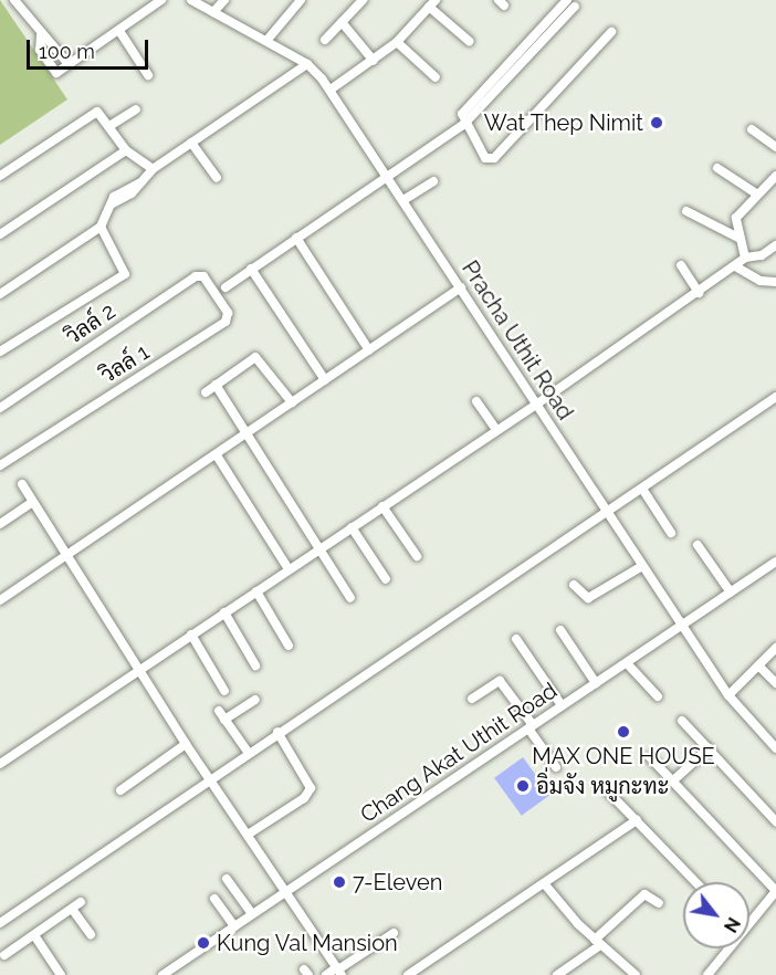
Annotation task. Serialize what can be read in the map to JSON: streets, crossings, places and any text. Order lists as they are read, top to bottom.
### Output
{
  "streets": {
    "street": [
      "วิลล์ 2",
      "Pracha Uthit Road",
      "วิลล์ 1",
      "Chang Akat Uthit Road"
    ]
  },
  "crossings": [
    ["วิลล์ 2", "วิลล์ 1"],
    ["Pracha Uthit Road", "Chang Akat Uthit Road"]
  ],
  "places": [
    "Wat Thep Nimit",
    "MAX ONE HOUSE",
    "อิ่มจัง หมูกะทะ",
    "7-Eleven",
    "Kung Val Mansion"
  ],
  "scale_bar": "100 m",
  "north": "bottom right"
}
